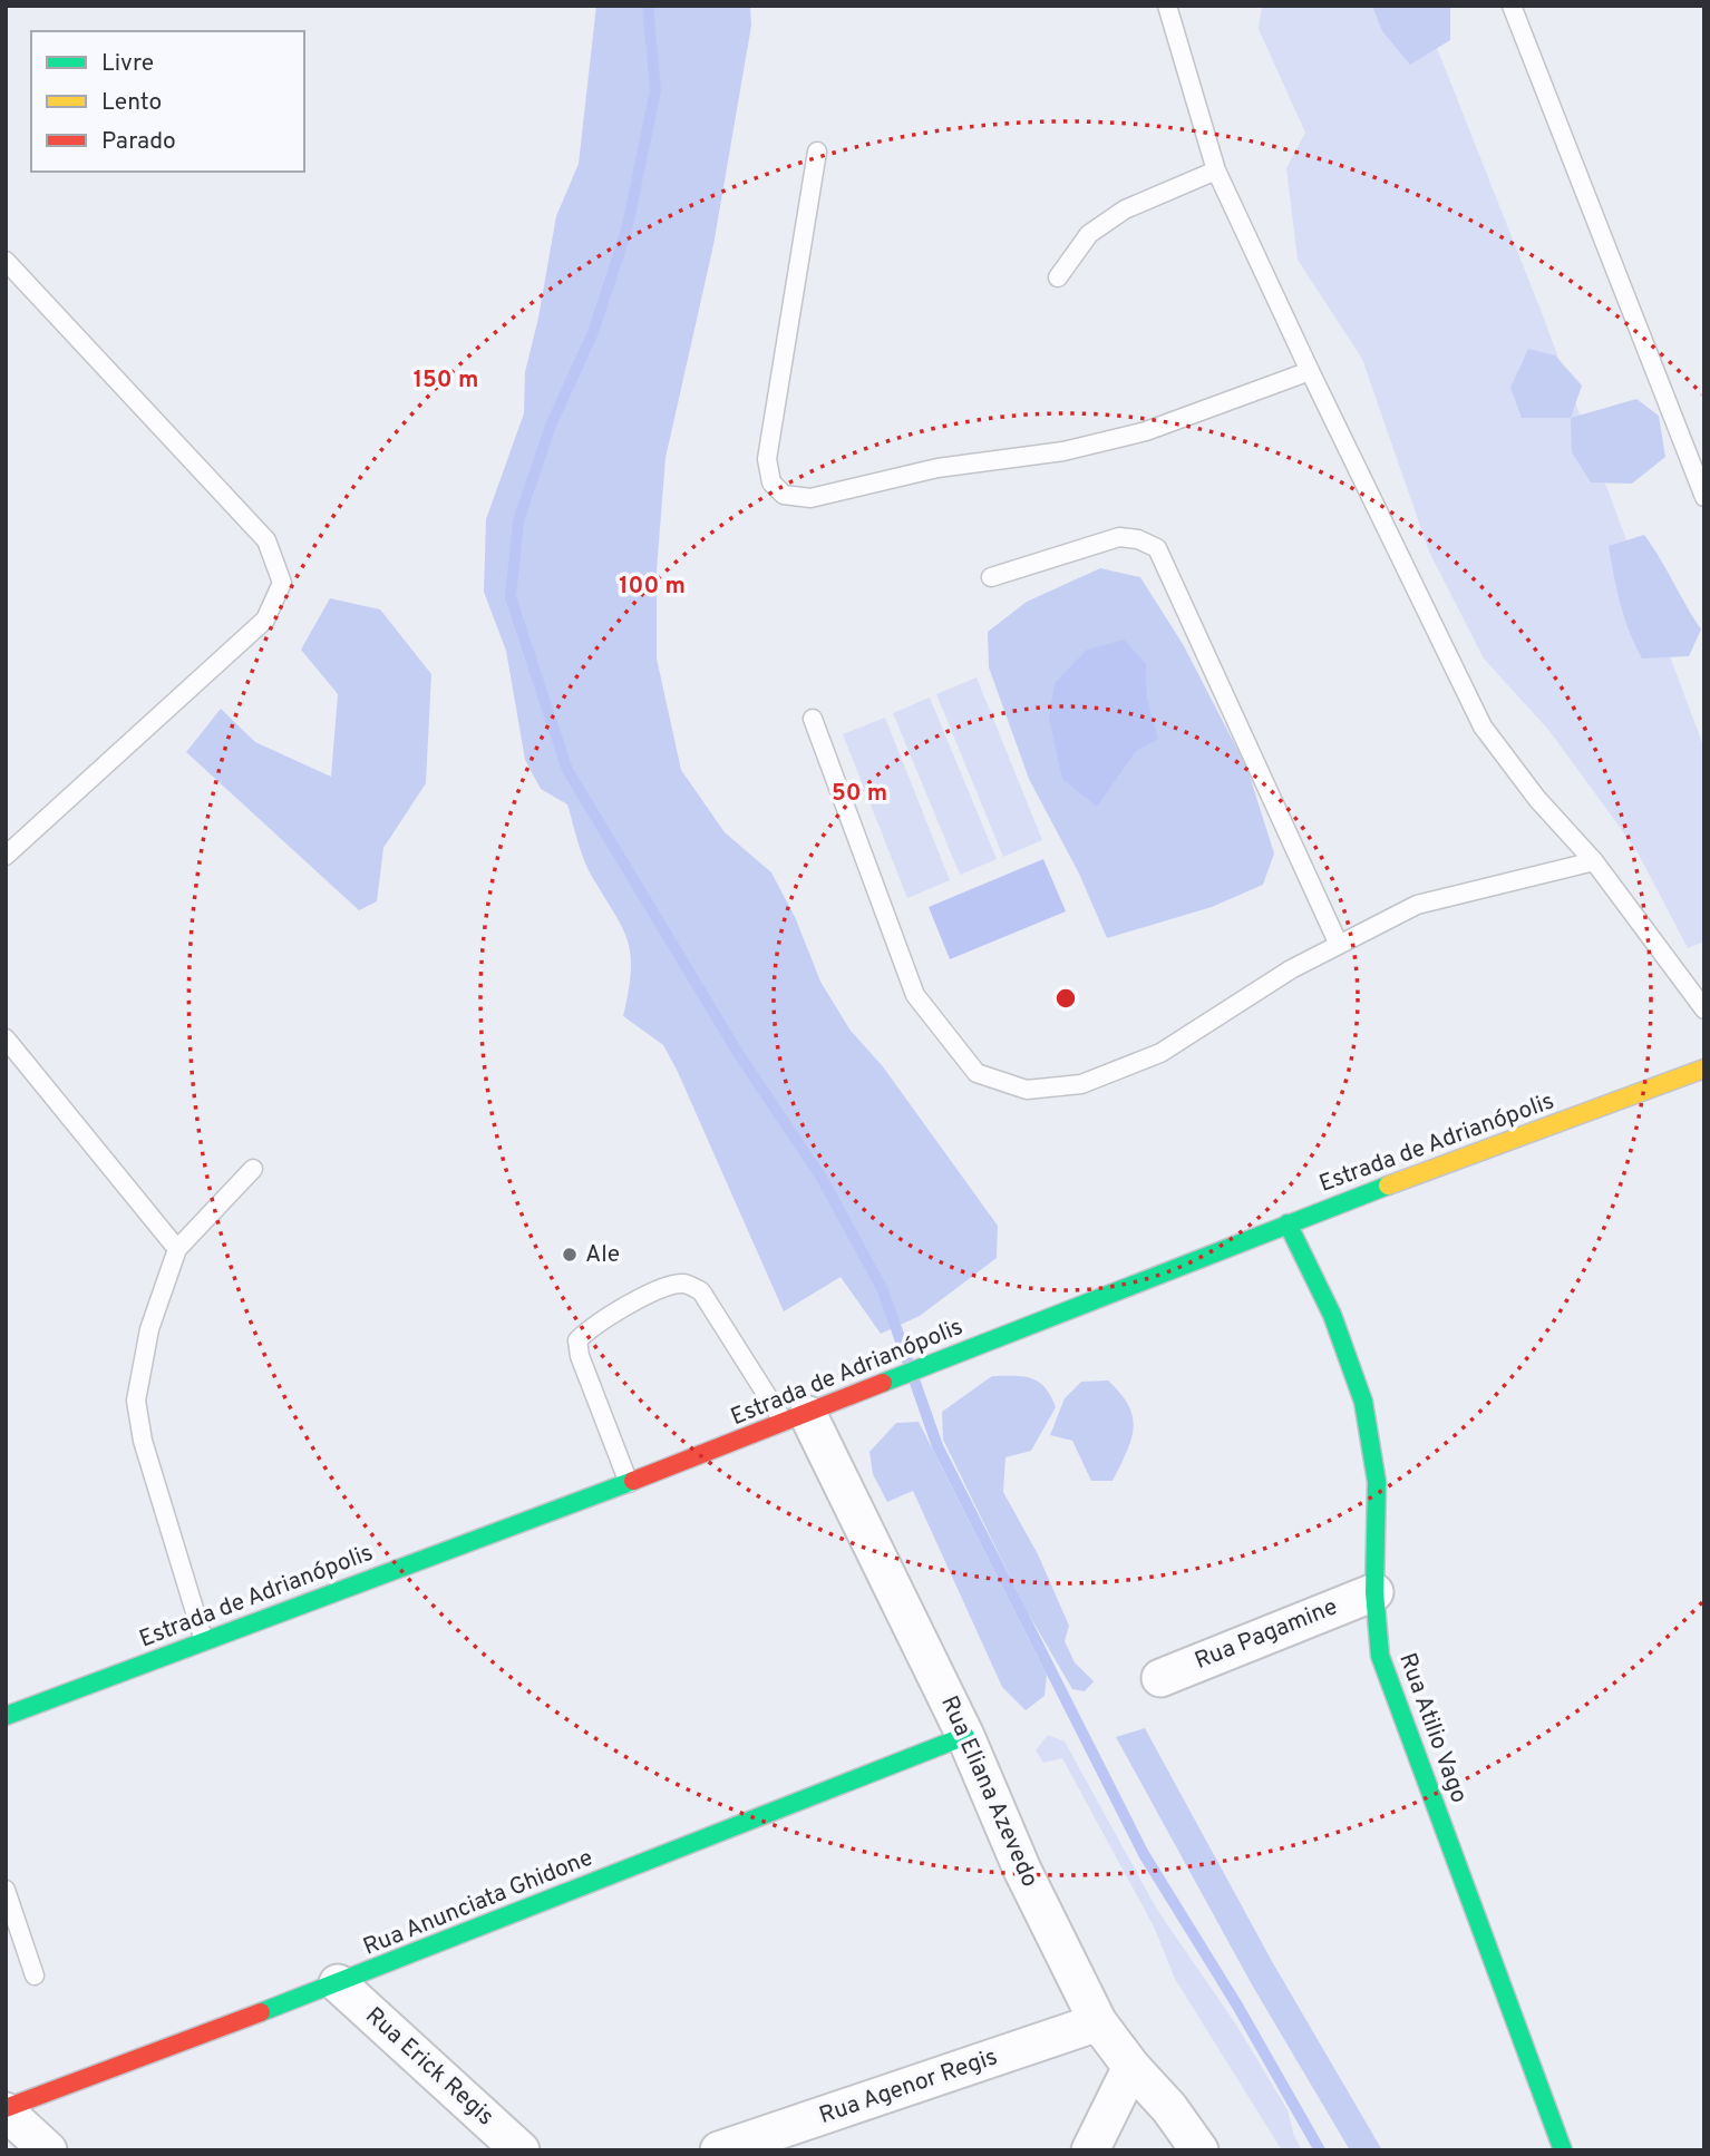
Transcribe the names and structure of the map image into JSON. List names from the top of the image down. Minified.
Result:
{"streets":{"street":["Estrada de Adrianópolis","Rua Pagamine","Rua Atilio Vago","Rua Eliana Azevedo","Rua Anunciata Ghidone","Rua Erick Regis","Rua Agenor Regis"]},"crossings":[["Estrada de Adrianópolis","Rua Atilio Vago"],["Estrada de Adrianópolis","Rua Eliana Azevedo"],["Rua Pagamine","Rua Atilio Vago"],["Rua Eliana Azevedo","Rua Anunciata Ghidone"],["Rua Eliana Azevedo","Rua Agenor Regis"],["Rua Anunciata Ghidone","Rua Erick Regis"]],"places":["Ale"],"legend":["Livre","Lento","Parado"],"rings":["150 m","100 m","50 m"]}
